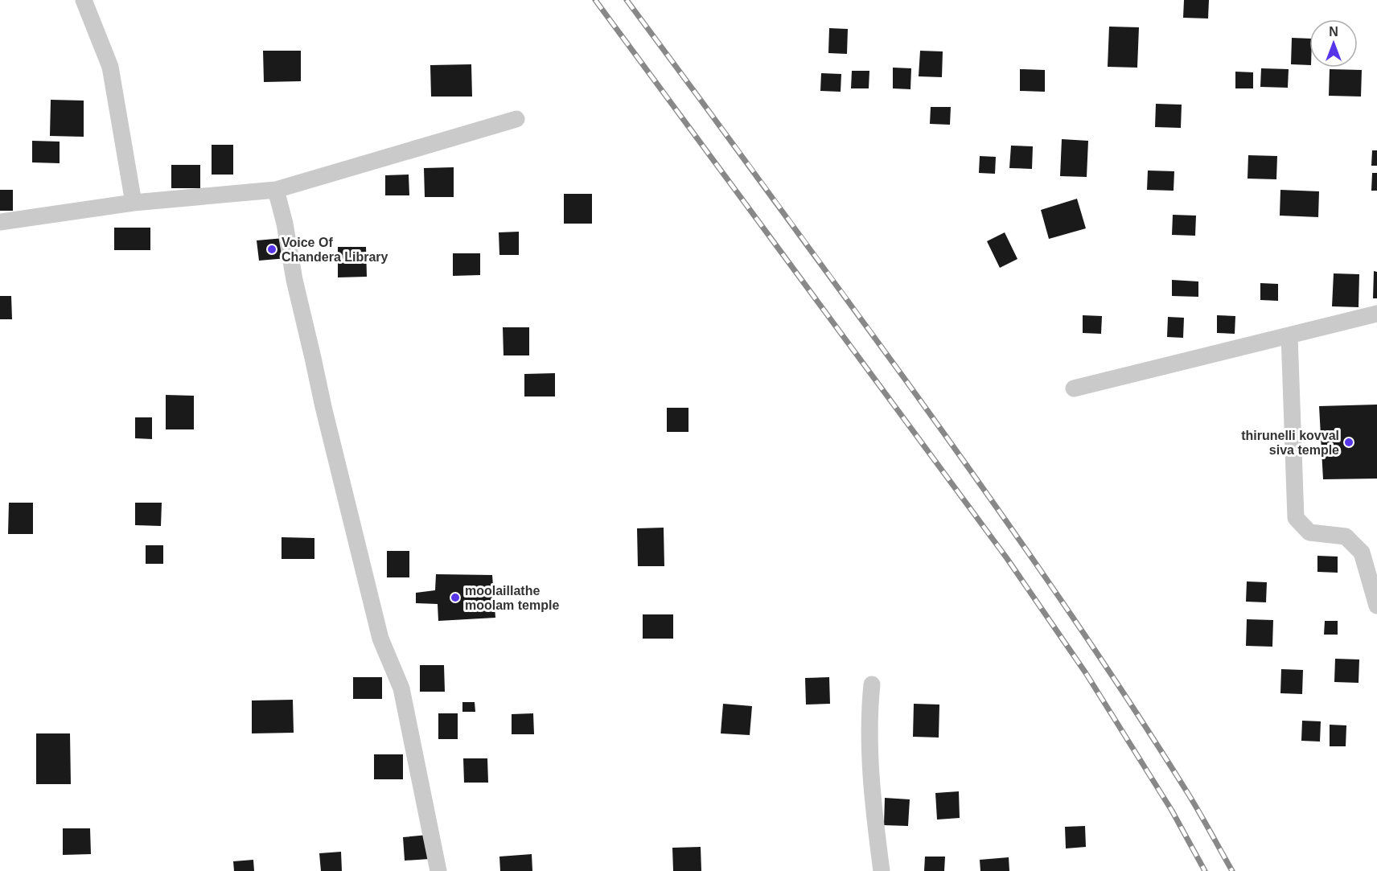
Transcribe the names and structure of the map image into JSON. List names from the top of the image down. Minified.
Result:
{"places":["Voice Of Chandera Library","thirunelli kovval siva temple","moolaillathe moolam temple"],"north":"top"}
